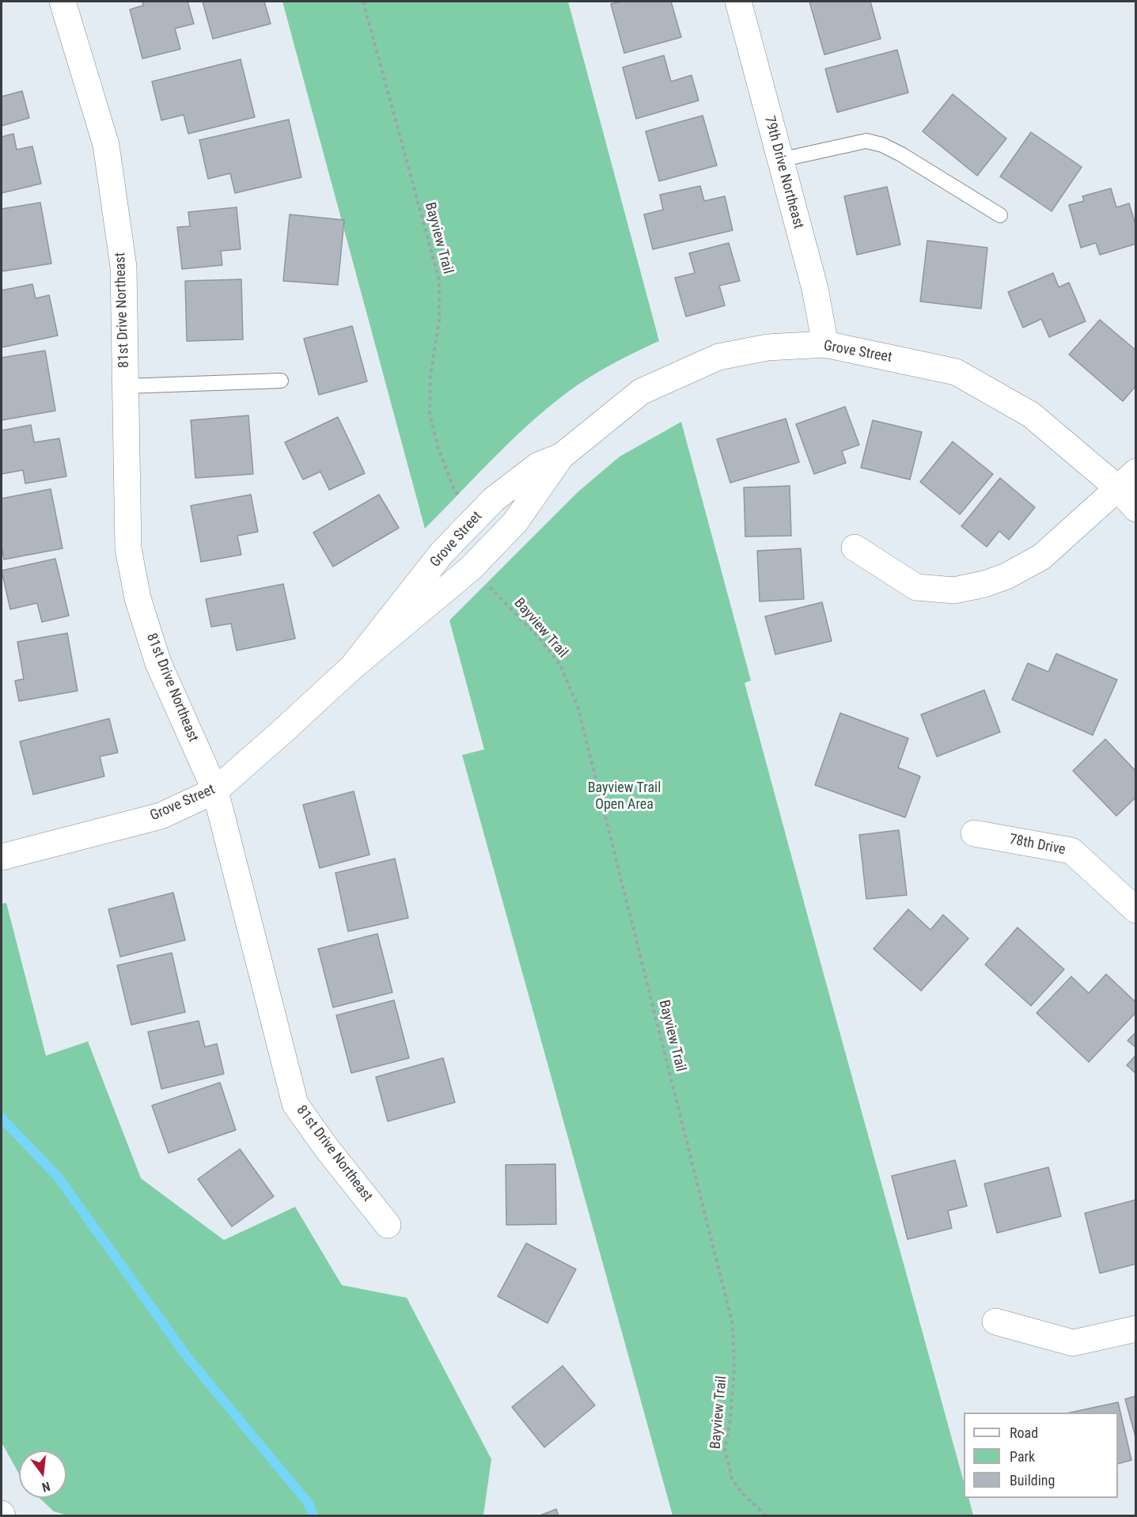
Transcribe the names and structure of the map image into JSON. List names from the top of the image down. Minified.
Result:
{"streets":{"street":["79th Drive Northeast","81st Drive Northeast","Grove Street","78th Drive"],"path":["Bayview Trail"]},"crossings":[["79th Drive Northeast","Grove Street"],["81st Drive Northeast","Grove Street"]],"parks":["Bayview Trail Open Area"],"legend":["Road","Park","Building"],"north":"bottom"}
